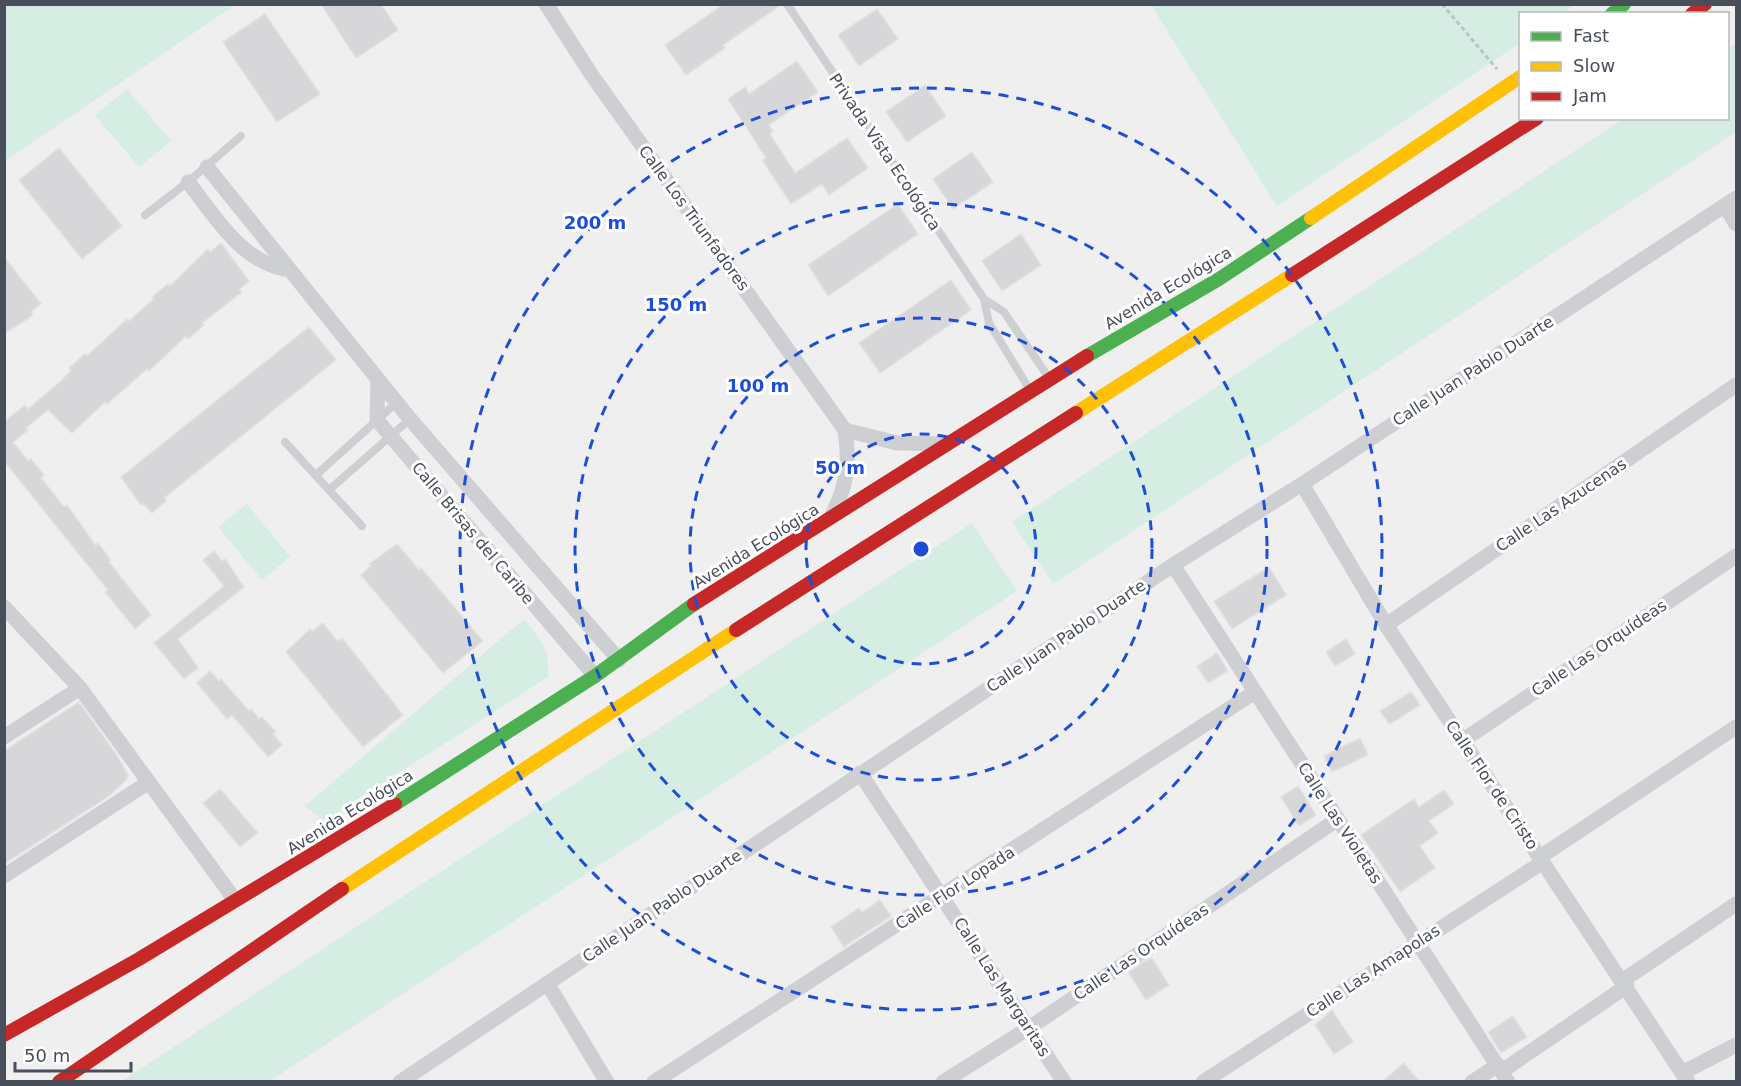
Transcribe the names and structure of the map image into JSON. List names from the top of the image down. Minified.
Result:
{"streets":{"main road":["Avenida Ecológica"],"street":["Calle Los Triunfadores","Calle Juan Pablo Duarte","Calle Las Azucenas","Calle Brisas del Caribe","Calle Las Orquídeas","Calle Flor de Cristo","Calle Las Violetas","Calle Flor Lopada","Calle Las Amapolas","Calle Las Margaritas"],"lane":["Privada Vista Ecológica"]},"crossings":[["Privada Vista Ecológica","Avenida Ecológica"],["Calle Los Triunfadores","Avenida Ecológica"],["Avenida Ecológica","Calle Brisas del Caribe"],["Calle Juan Pablo Duarte","Calle Flor de Cristo"],["Calle Juan Pablo Duarte","Calle Las Violetas"],["Calle Juan Pablo Duarte","Calle Las Margaritas"],["Calle Las Azucenas","Calle Flor de Cristo"],["Calle Las Orquídeas","Calle Flor de Cristo"],["Calle Las Orquídeas","Calle Las Violetas"],["Calle Las Orquídeas","Calle Las Margaritas"],["Calle Flor de Cristo","Calle Las Amapolas"],["Calle Las Violetas","Calle Flor Lopada"],["Calle Las Violetas","Calle Las Amapolas"],["Calle Flor Lopada","Calle Las Margaritas"]],"legend":["Fast","Slow","Jam"],"scale_bar":"50 m","rings":["200 m","150 m","100 m","50 m"]}
